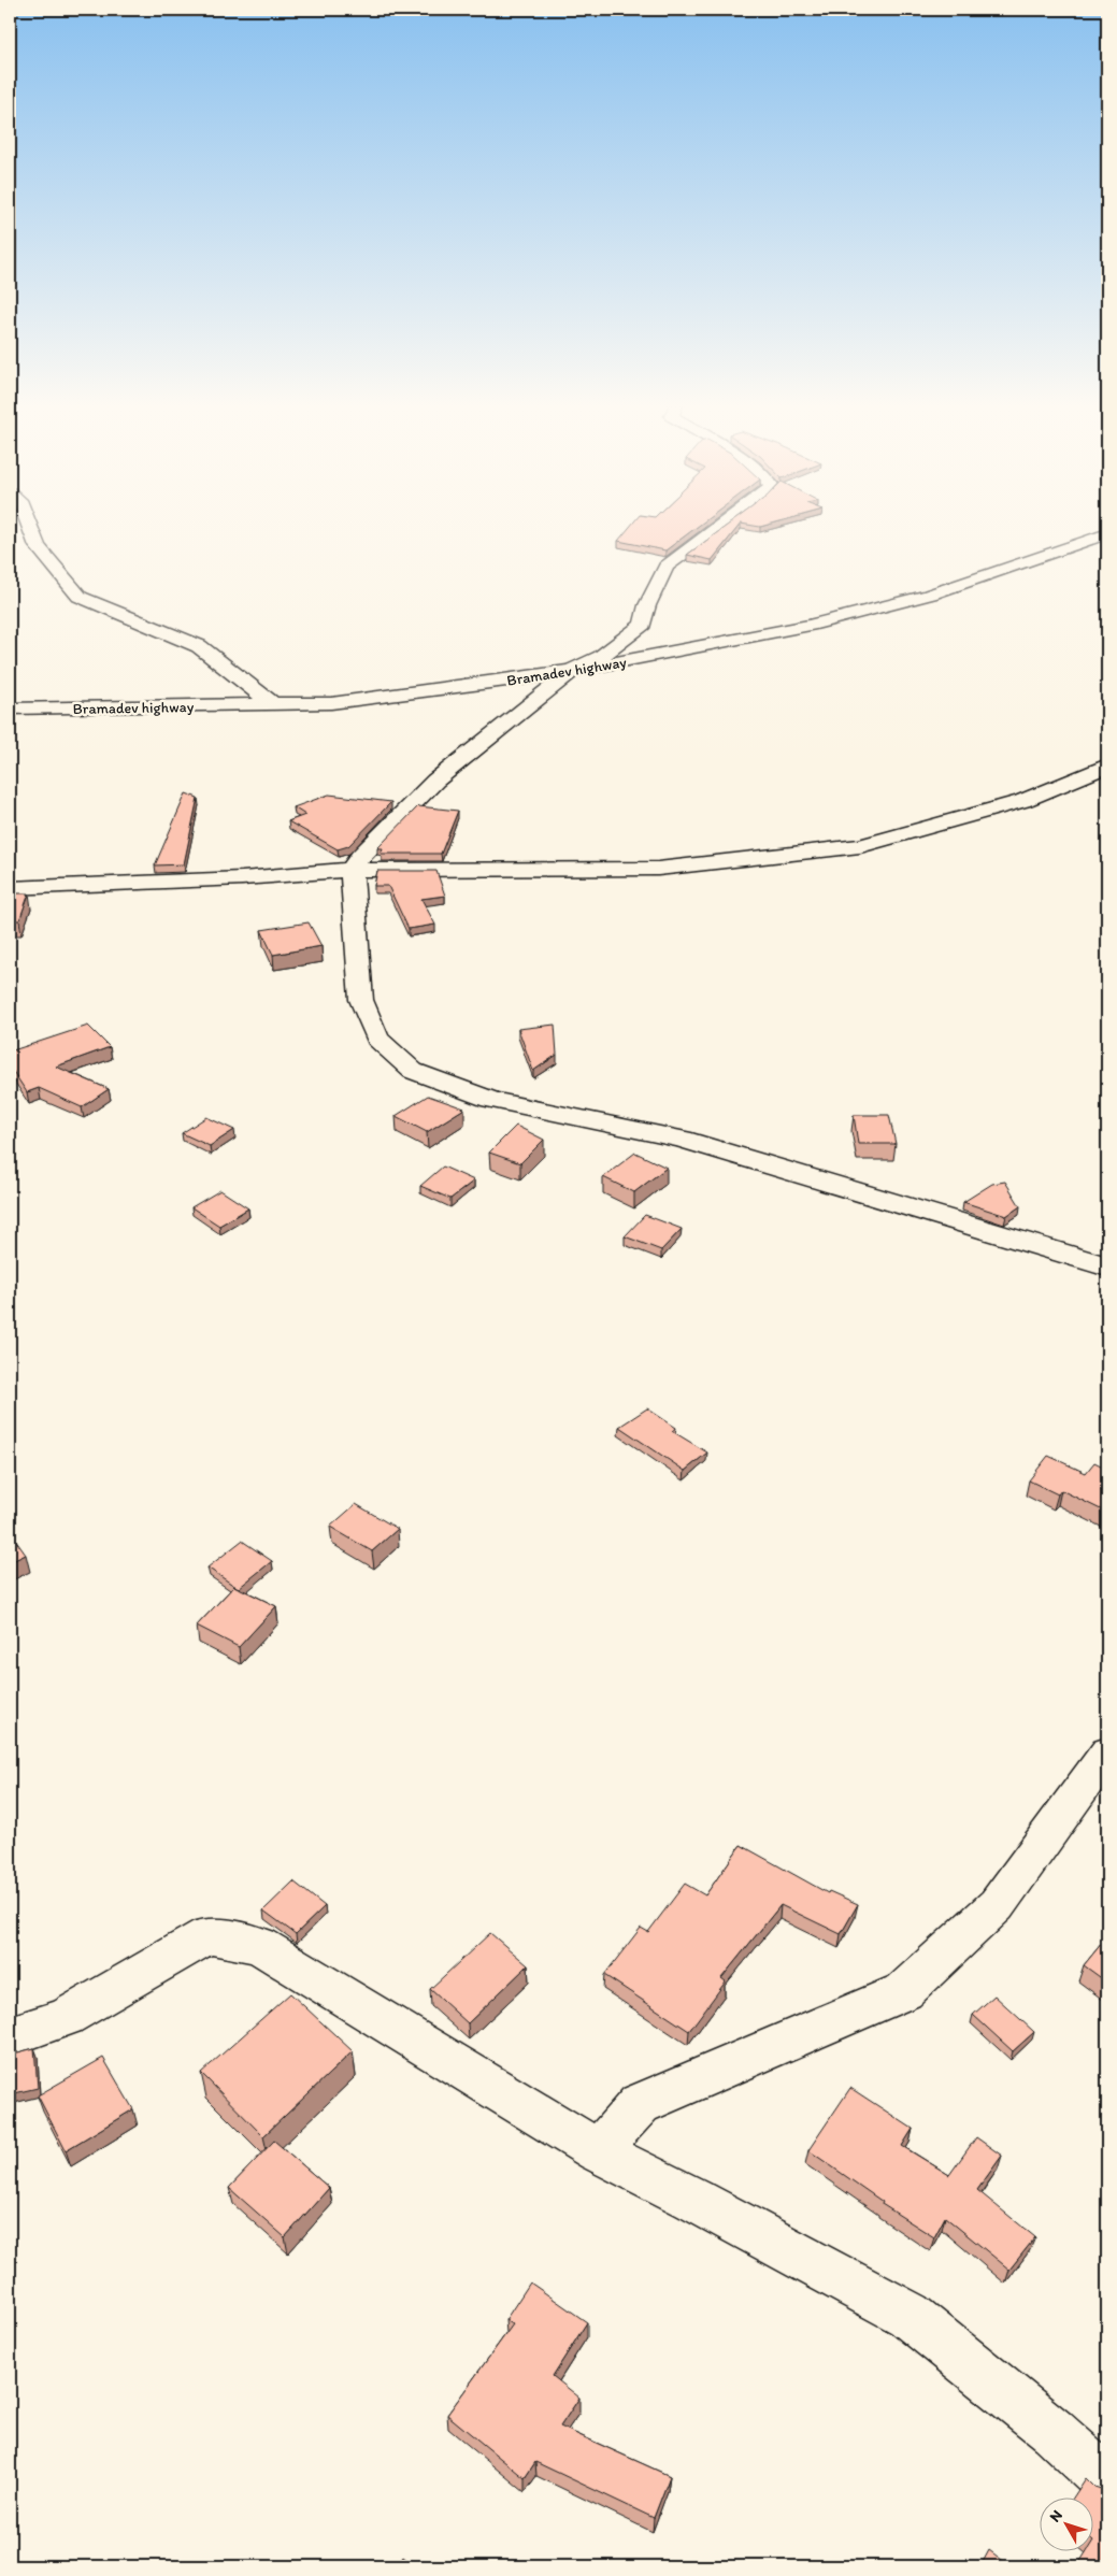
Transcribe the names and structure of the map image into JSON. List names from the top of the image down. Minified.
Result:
{"streets":{"street":["Bramadev highway"]},"north":"top left"}
